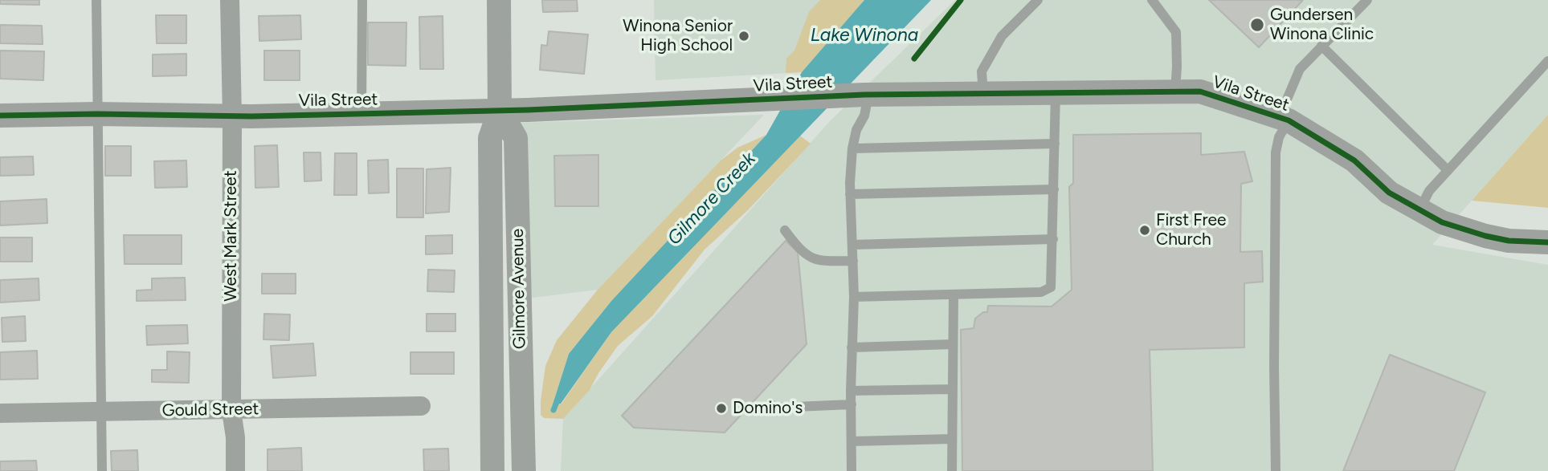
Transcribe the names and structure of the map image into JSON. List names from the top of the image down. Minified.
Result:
{"streets":{"street":["Vila Street","West Mark Street","Gilmore Avenue","Gould Street"]},"crossings":[["Vila Street","West Mark Street"],["Vila Street","Gilmore Avenue"],["West Mark Street","Gould Street"]],"water":["Lake Winona","Gilmore Creek"],"places":["Gundersen Winona Clinic","Winona Senior High School","First Free Church","Domino's"]}
